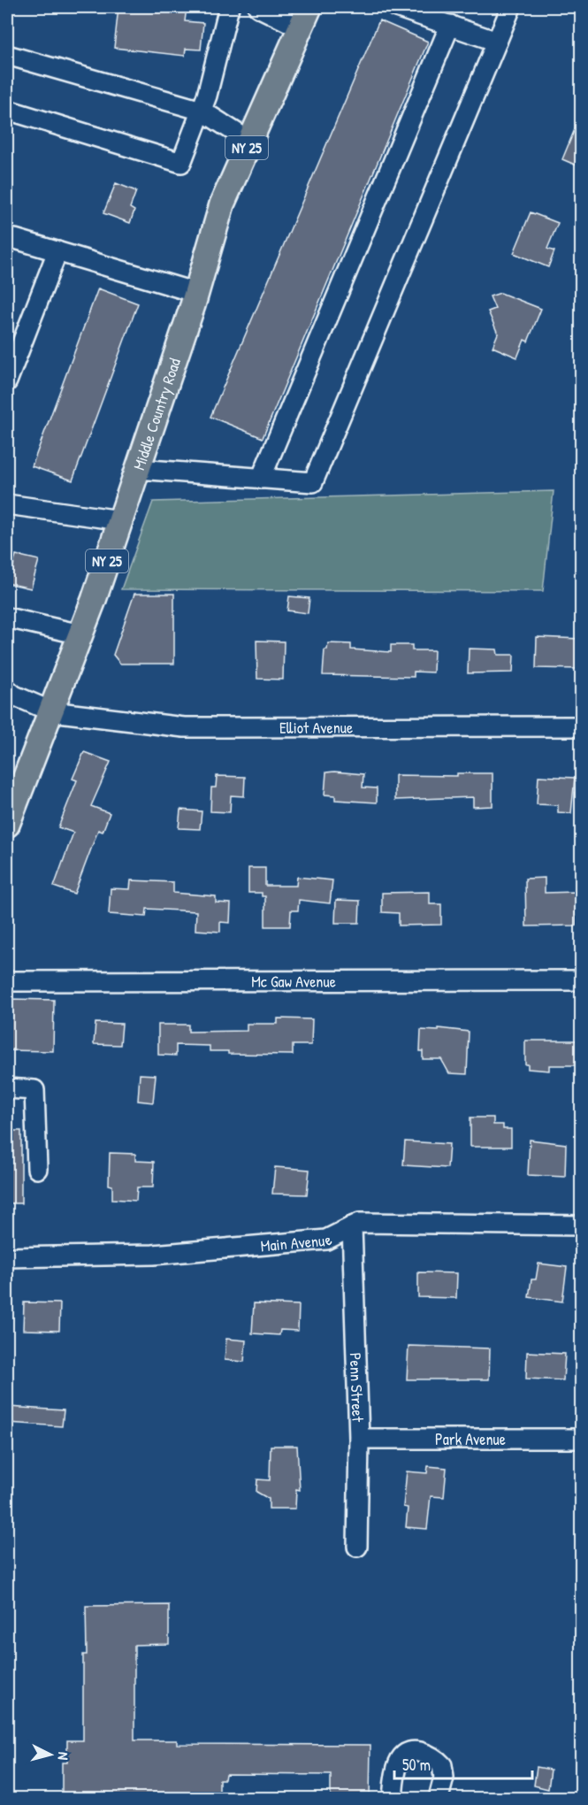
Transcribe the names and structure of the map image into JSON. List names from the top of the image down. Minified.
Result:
{"streets":{"main road":["NY 25","Middle Country Road"],"street":["Elliot Avenue","Mc Gaw Avenue","Main Avenue","Penn Street","Park Avenue"]},"crossings":[["Middle Country Road","Elliot Avenue"],["Main Avenue","Penn Street"],["Penn Street","Park Avenue"]],"scale_bar":"50 m","north":"right"}
